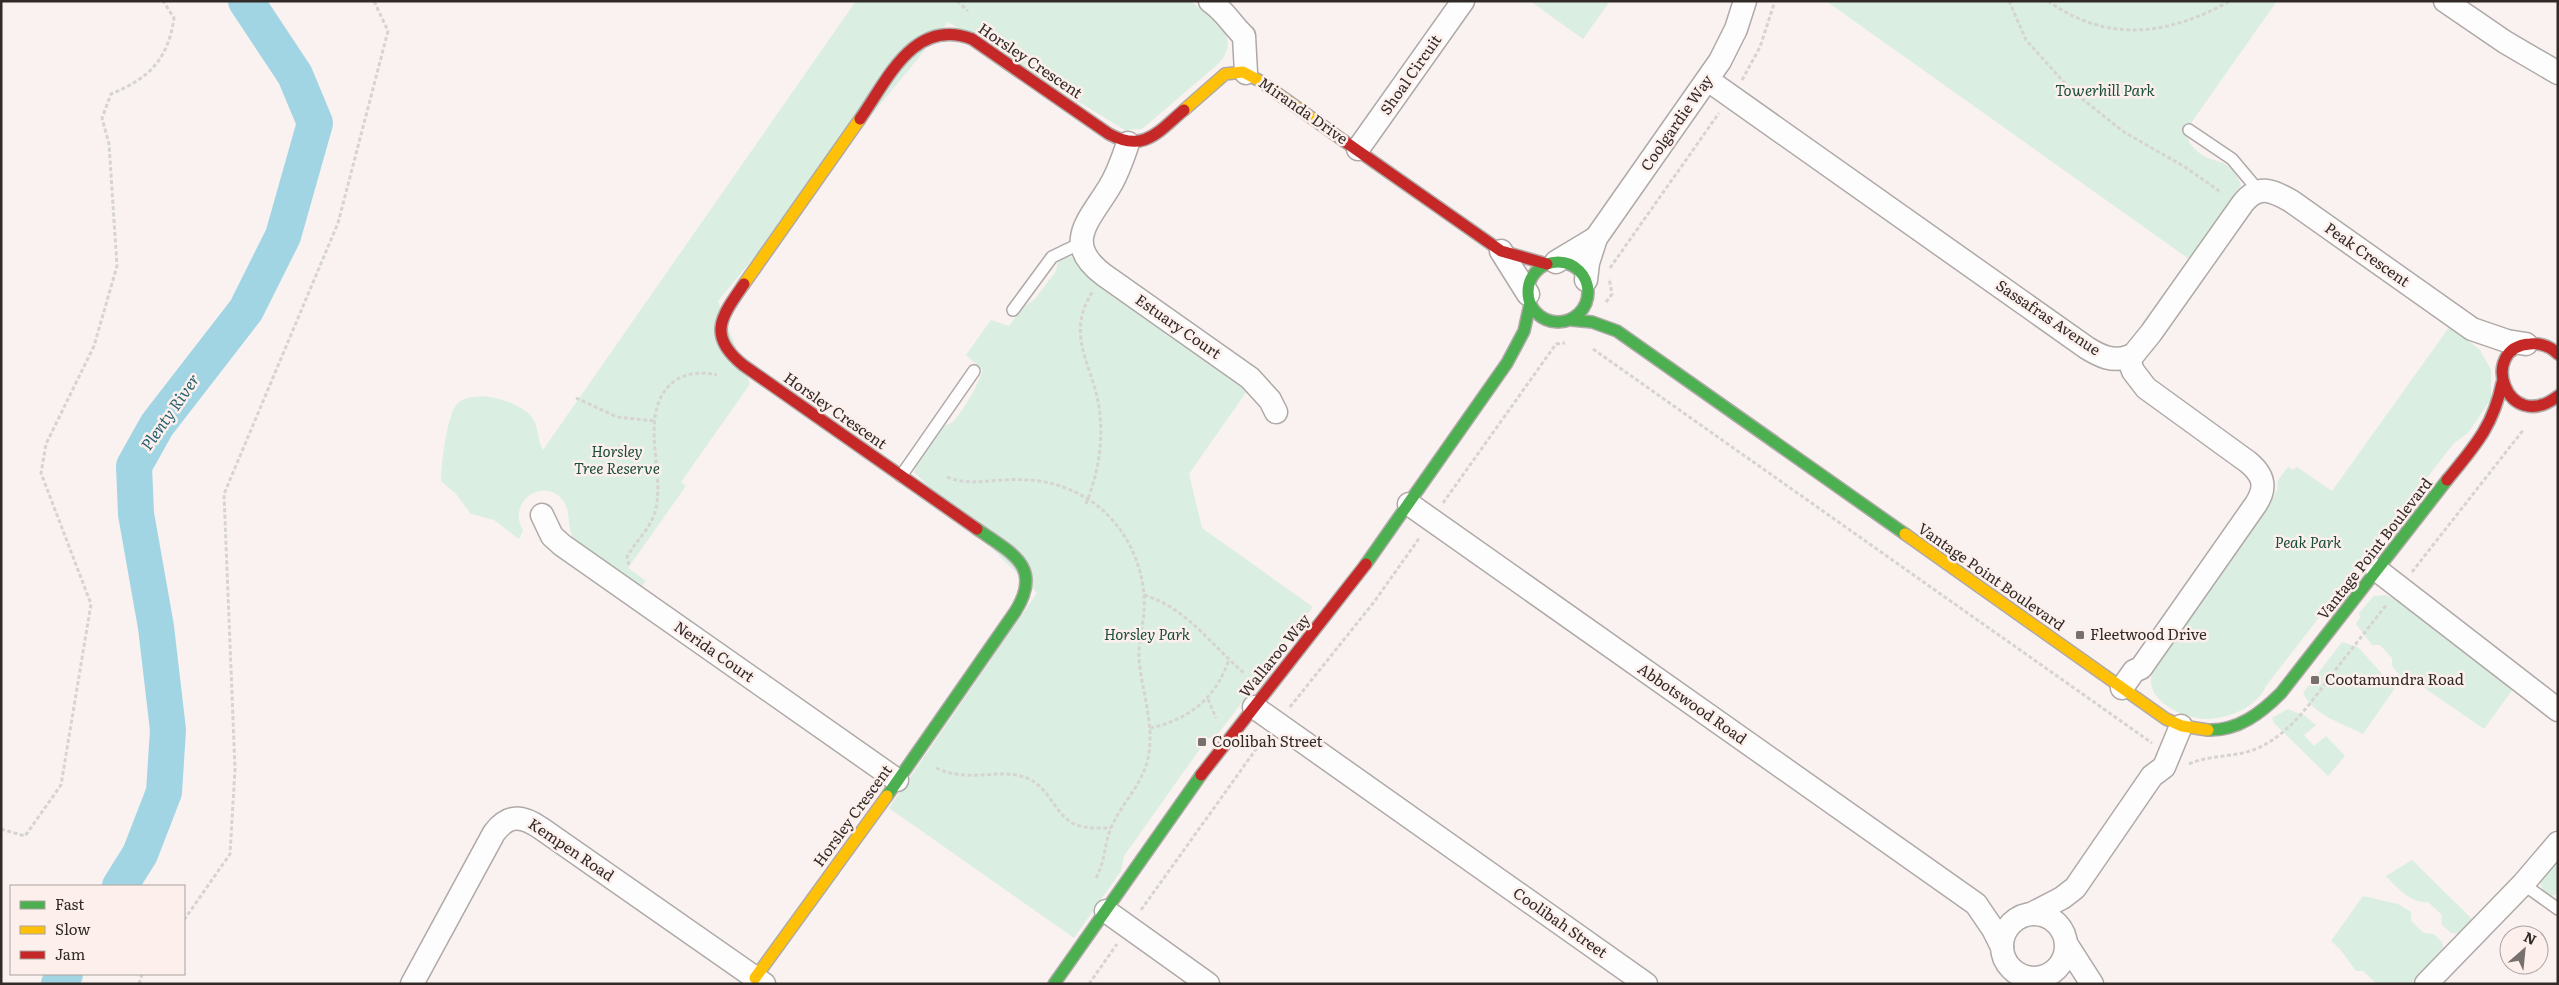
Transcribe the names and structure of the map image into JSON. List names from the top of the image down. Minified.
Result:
{"streets":{"street":["Horsley Crescent","Shoal Circuit","Miranda Drive","Coolgardie Way","Peak Crescent","Sassafras Avenue","Estuary Court","Vantage Point Boulevard","Nerida Court","Wallaroo Way","Abbotswood Road","Kempen Road","Coolibah Street"]},"crossings":[["Horsley Crescent","Nerida Court"],["Horsley Crescent","Kempen Road"],["Shoal Circuit","Miranda Drive"],["Miranda Drive","Coolgardie Way"],["Miranda Drive","Vantage Point Boulevard"],["Miranda Drive","Wallaroo Way"],["Coolgardie Way","Sassafras Avenue"],["Coolgardie Way","Vantage Point Boulevard"],["Coolgardie Way","Wallaroo Way"],["Peak Crescent","Vantage Point Boulevard"],["Vantage Point Boulevard","Wallaroo Way"],["Wallaroo Way","Abbotswood Road"],["Wallaroo Way","Coolibah Street"]],"water":["Plenty River"],"parks":["Towerhill Park","Horsley Tree Reserve","Peak Park","Horsley Park"],"places":{"transit":["Fleetwood Drive","Cootamundra Road","Coolibah Street"]},"legend":["Fast","Slow","Jam"],"north":"top right"}
